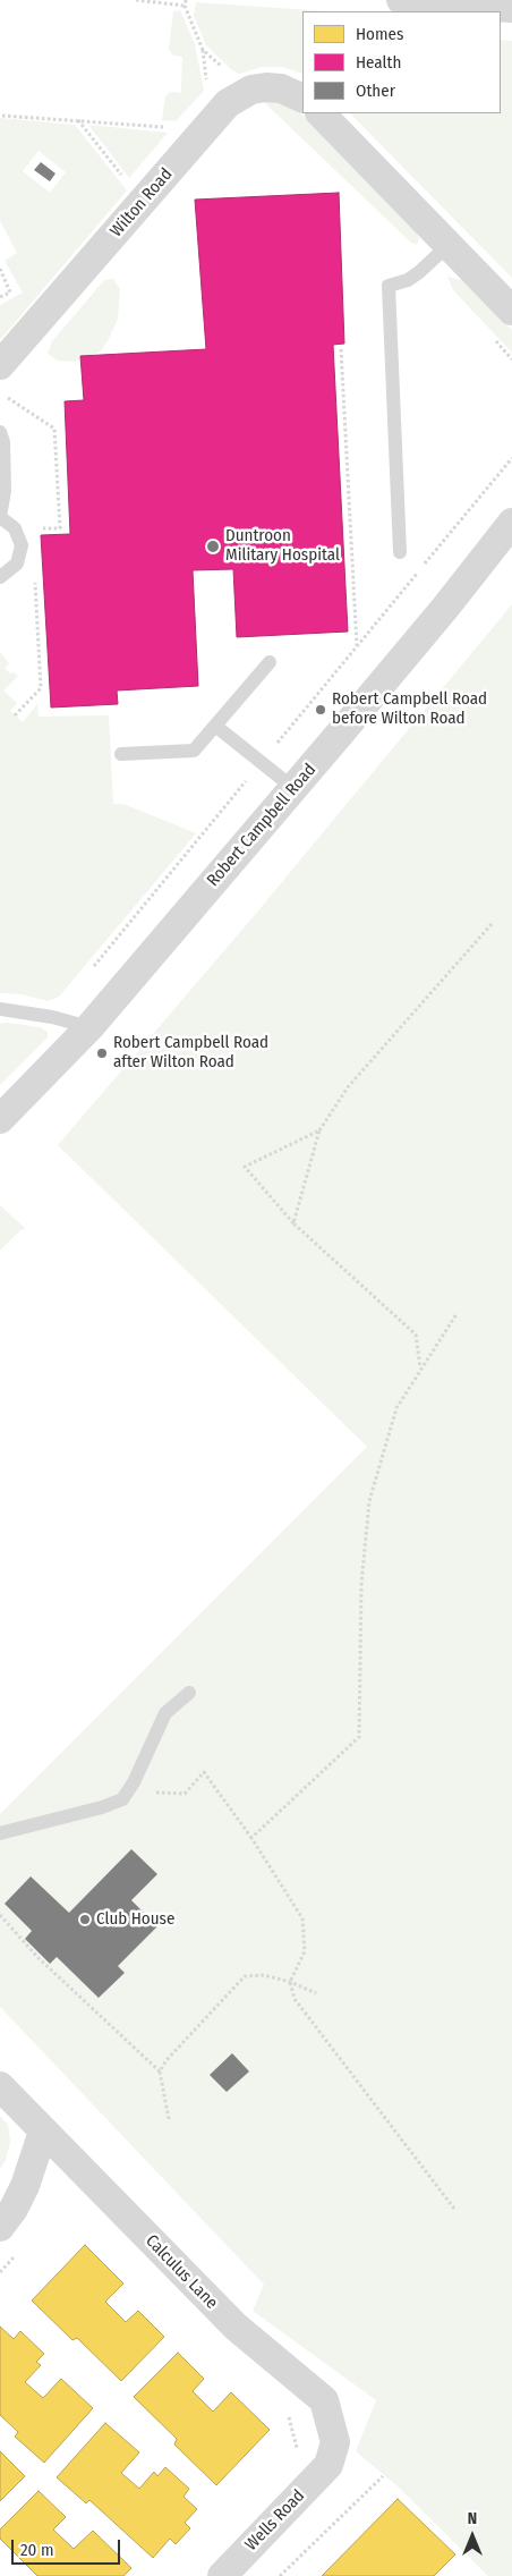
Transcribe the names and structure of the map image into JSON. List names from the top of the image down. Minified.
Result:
{"streets":{"street":["Wilton Road","Robert Campbell Road","Calculus Lane","Wells Road"]},"crossings":[["Calculus Lane","Wells Road"]],"places":["Duntroon Military Hospital","Robert Campbell Road before Wilton Road","Robert Campbell Road after Wilton Road","Club House"],"legend":["Homes","Health","Other"],"scale_bar":"20 m","north":"top"}
